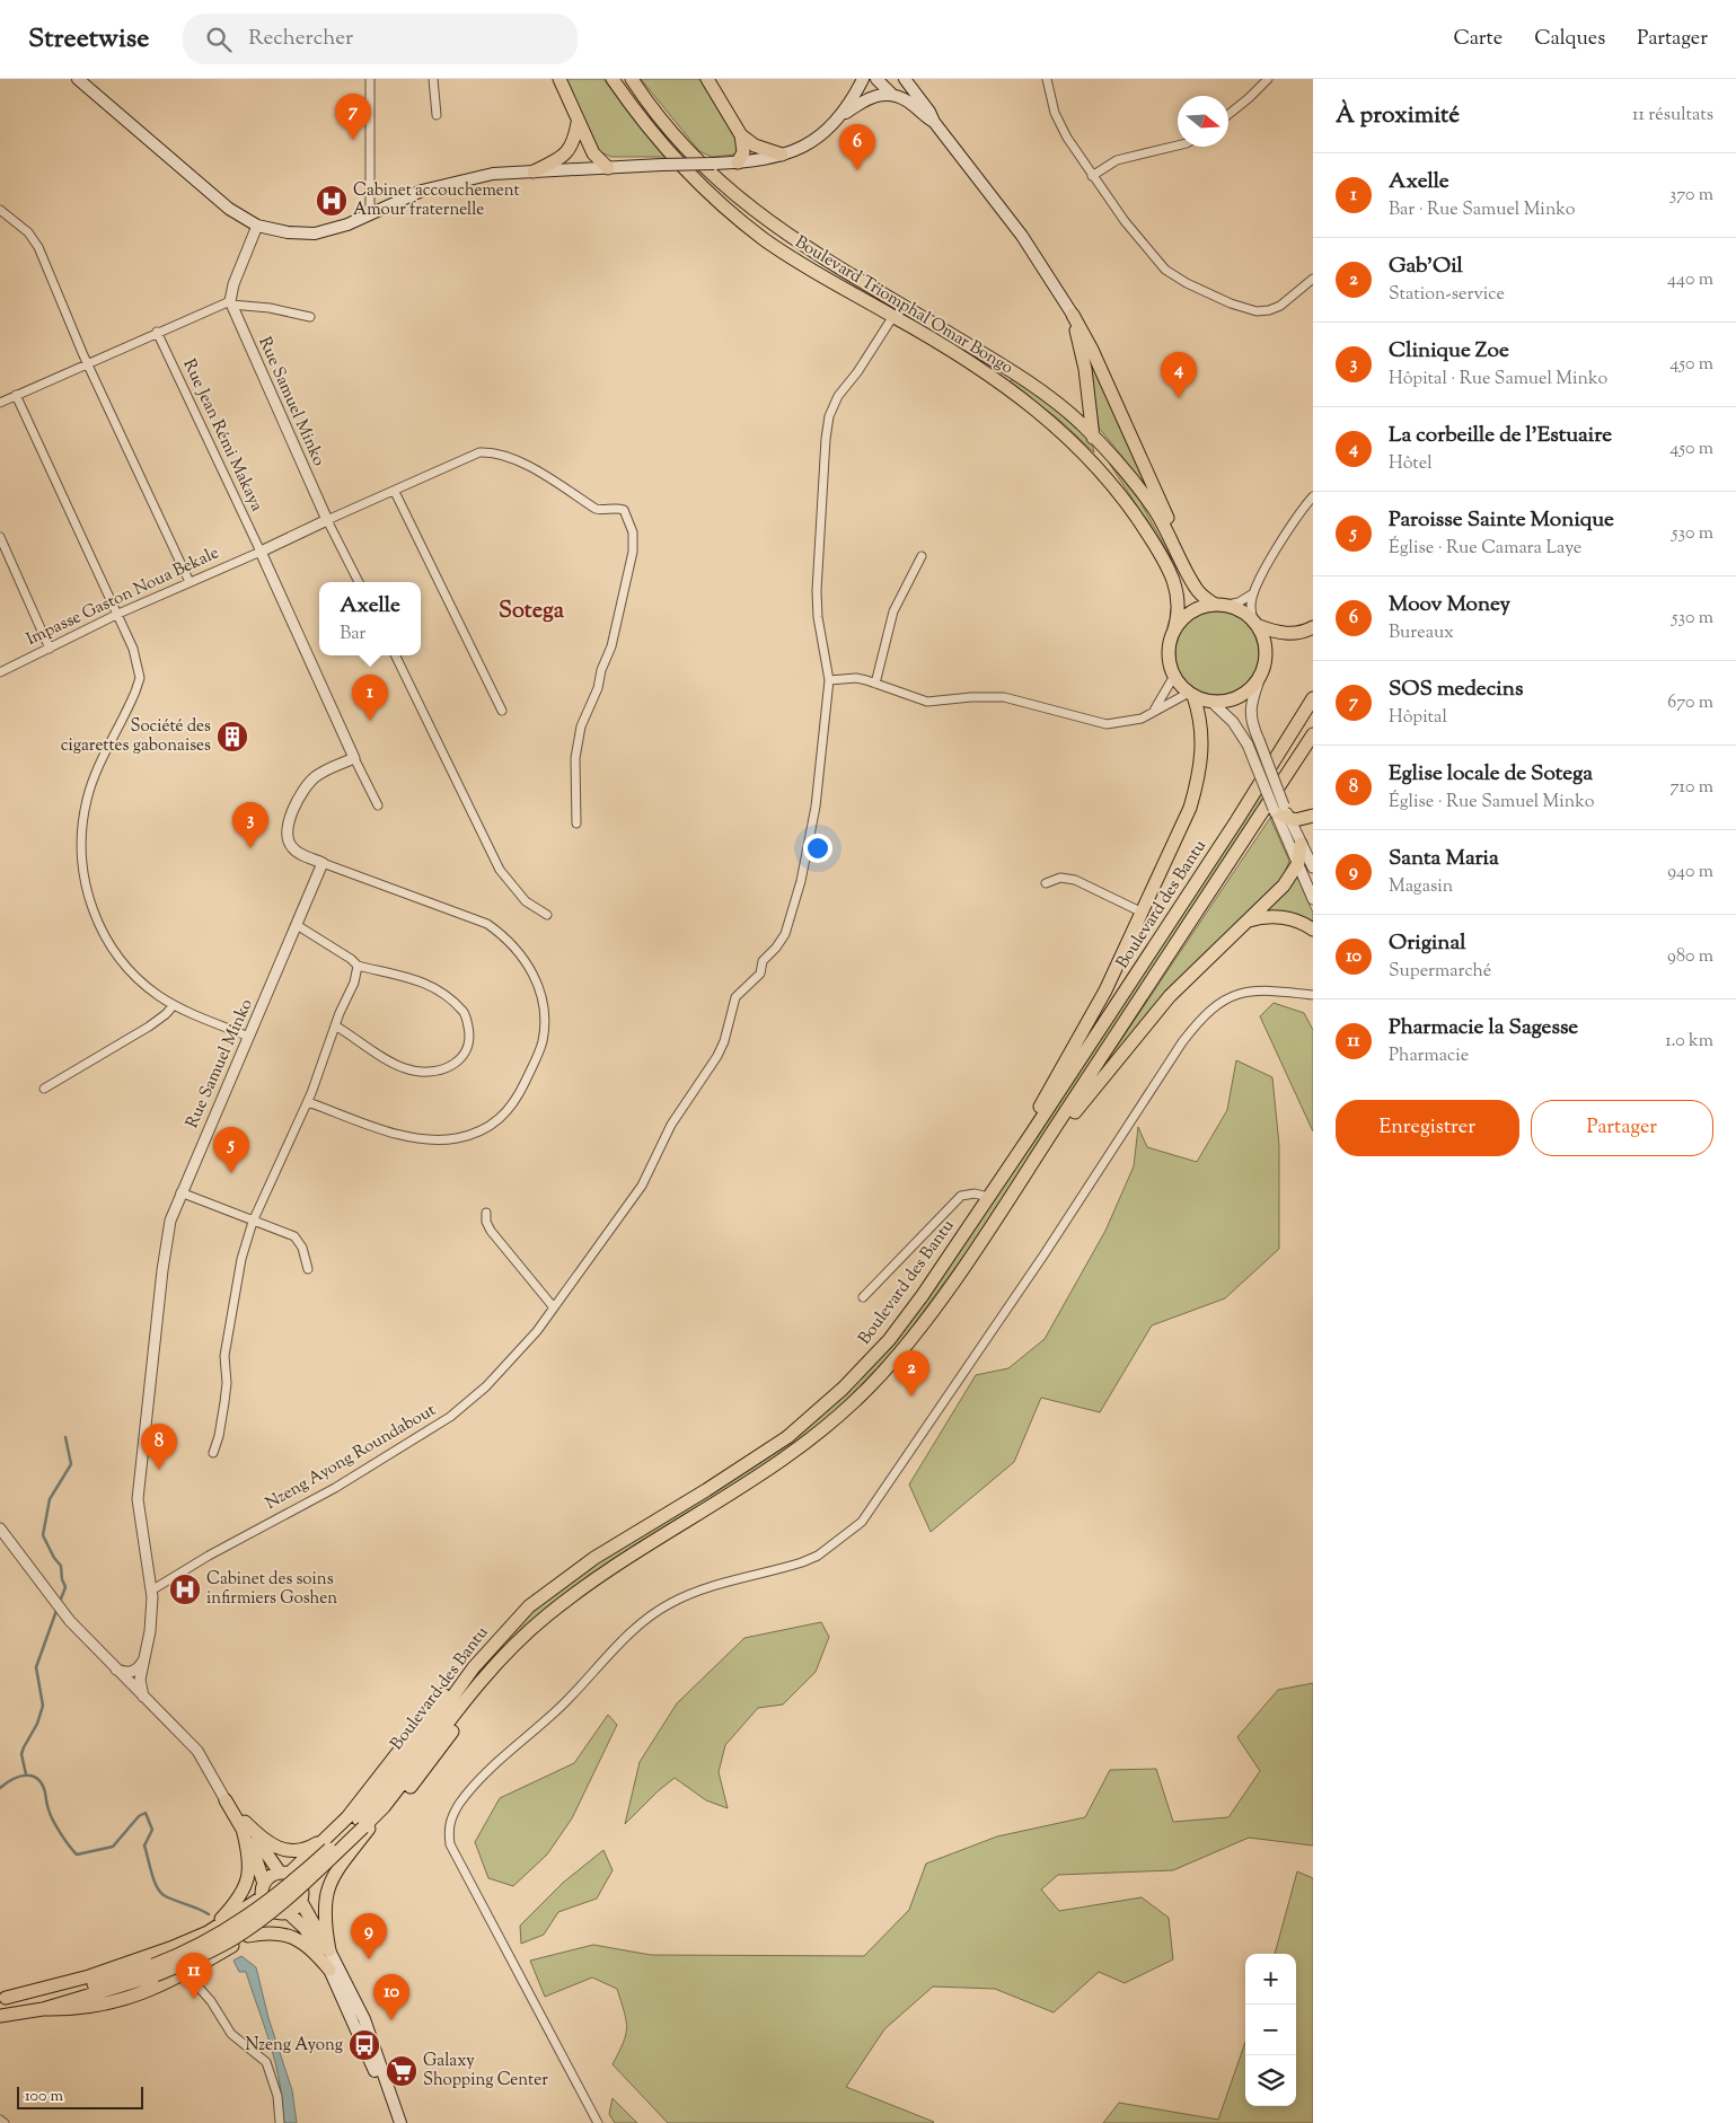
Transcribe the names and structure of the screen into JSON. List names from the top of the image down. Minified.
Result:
{"streets":{"main road":["Boulevard Triomphal Omar Bongo","Boulevard des Bantu"],"street":["Rue Samuel Minko","Rue Jean Rémi Makaya","Impasse Gaston Noua Bekale","Nzeng Ayong Roundabout"]},"crossings":[["Boulevard Triomphal Omar Bongo","Nzeng Ayong Roundabout"],["Rue Samuel Minko","Nzeng Ayong Roundabout"],["Rue Jean Rémi Makaya","Impasse Gaston Noua Bekale"]],"districts":["Sotega"],"places":{"hospital":["Cabinet accouchement Amour fraternelle","Cabinet des soins infirmiers Goshen"],"building":["Société des cigarettes gabonaises"],"bus stop":["Nzeng Ayong"],"supermarket":["Galaxy Shopping Center"]},"scale_bar":"100 m","north":"right","page":{"header":"Streetwise","search":"Rechercher","nav":["Carte","Calques","Partager"],"heading":["À proximité","11 résultats"],"pins":["7","6","4","1","3","5","2","8","9","11","10"],"list":[{"mark":"1","name":"Axelle","note":"Bar · Rue Samuel Minko","value":"370 m"},{"mark":"2","name":"Gab’Oil","note":"Station-service","value":"440 m"},{"mark":"3","name":"Clinique Zoe","note":"Hôpital · Rue Samuel Minko","value":"450 m"},{"mark":"4","name":"La corbeille de l’Estuaire","note":"Hôtel","value":"450 m"},{"mark":"5","name":"Paroisse Sainte Monique","note":"Église · Rue Camara Laye","value":"530 m"},{"mark":"6","name":"Moov Money","note":"Bureaux","value":"530 m"},{"mark":"7","name":"SOS medecins","note":"Hôpital","value":"670 m"},{"mark":"8","name":"Eglise locale de Sotega","note":"Église · Rue Samuel Minko","value":"710 m"},{"mark":"9","name":"Santa Maria","note":"Magasin","value":"940 m"},{"mark":"10","name":"Original","note":"Supermarché","value":"980 m"},{"mark":"11","name":"Pharmacie la Sagesse","note":"Pharmacie","value":"1.0 km"}],"popup":["Axelle","Bar"],"buttons":["Enregistrer","Partager"],"map_buttons":["+","−"],"scale":"100 m"}}
